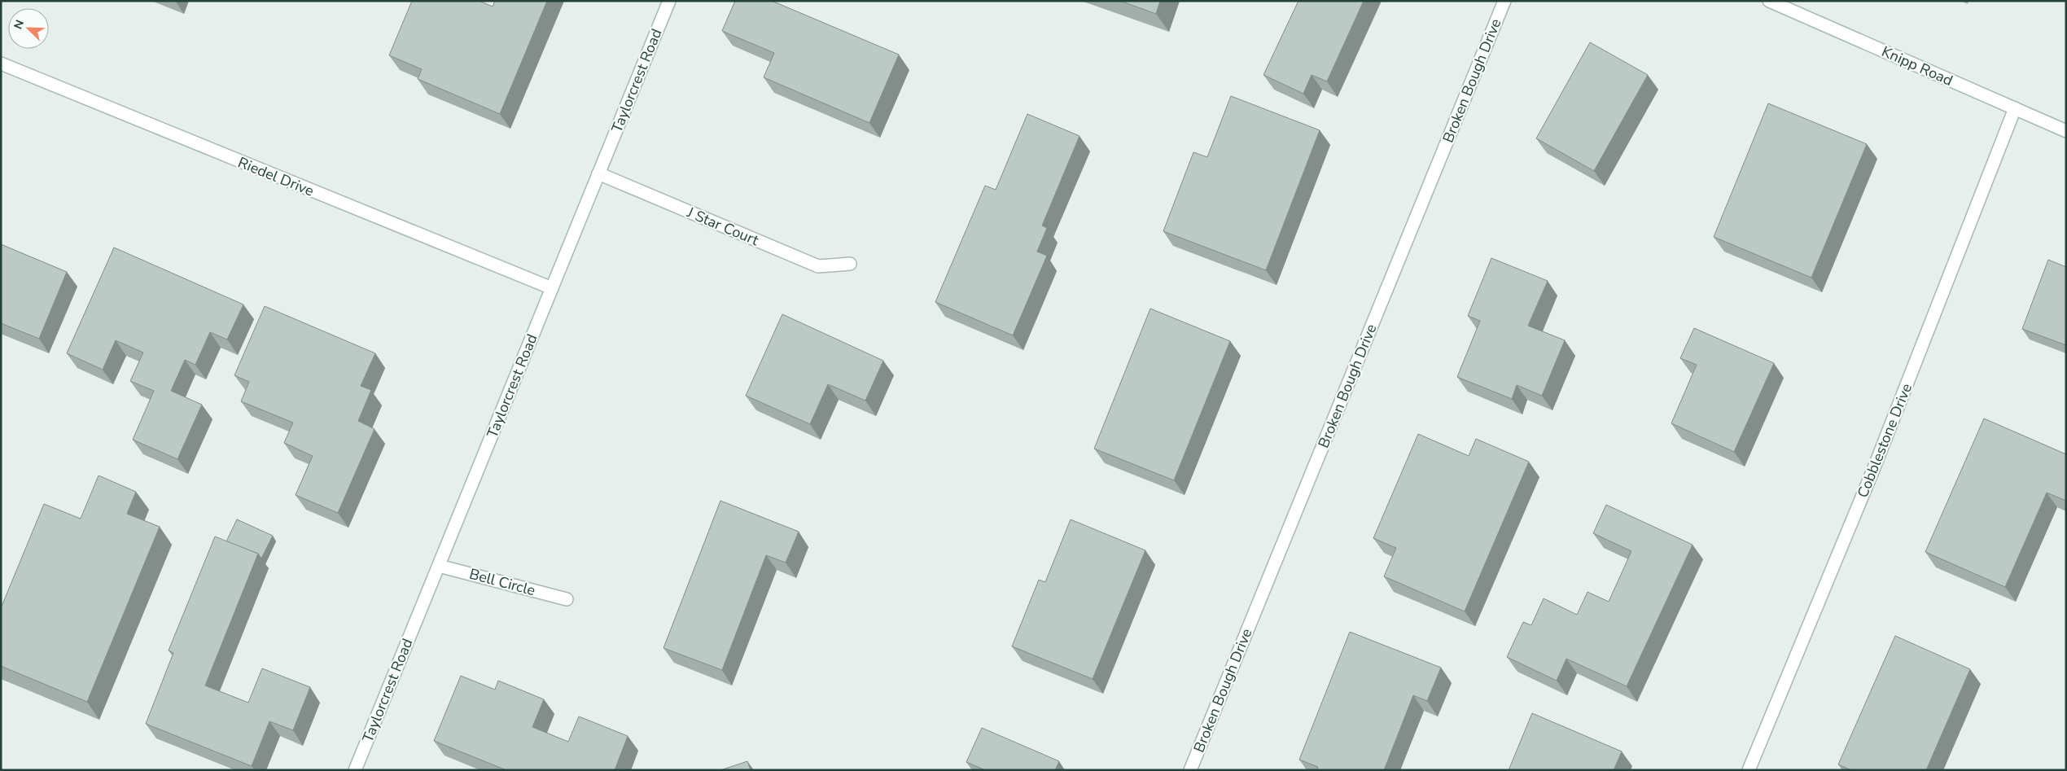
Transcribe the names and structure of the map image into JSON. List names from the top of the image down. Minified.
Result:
{"streets":{"street":["Knipp Road","Taylorcrest Road","Broken Bough Drive","Riedel Drive","J Star Court","Cobblestone Drive","Bell Circle"]},"crossings":[["Knipp Road","Cobblestone Drive"],["Taylorcrest Road","Riedel Drive"],["Taylorcrest Road","J Star Court"],["Taylorcrest Road","Bell Circle"]],"north":"top left"}
